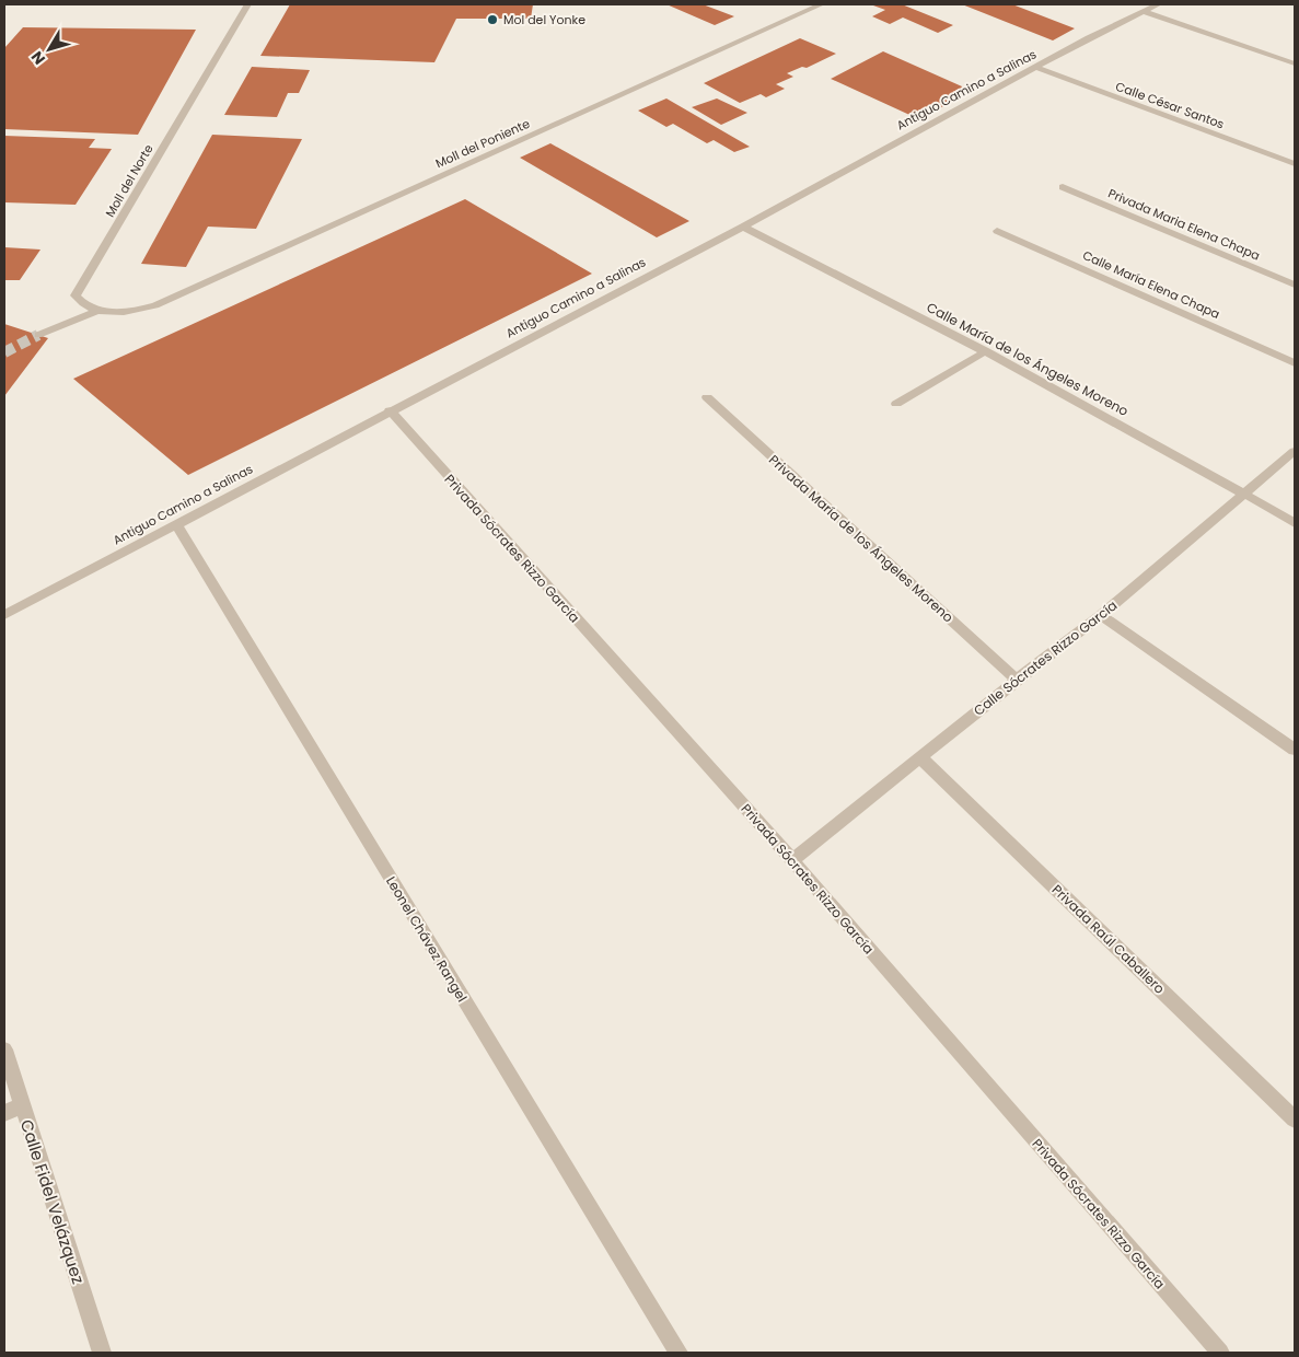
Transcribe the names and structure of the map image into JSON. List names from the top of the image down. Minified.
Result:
{"streets":{"street":["Antiguo Camino a Salinas","Calle César Santos","Moll del Poniente","Moll del Norte","Privada Maria Elena Chapa","Calle María Elena Chapa","Calle María de los Ángeles Moreno","Privada María de los Ángeles Moreno","Privada Sócrates Rizzo García","Calle Sócrates Rizzo García","Leonel Chávez Rangel","Privada Raúl Caballero","Calle Fidel Velázquez"]},"crossings":[["Antiguo Camino a Salinas","Calle César Santos"],["Antiguo Camino a Salinas","Calle María de los Ángeles Moreno"],["Antiguo Camino a Salinas","Privada Sócrates Rizzo García"],["Antiguo Camino a Salinas","Leonel Chávez Rangel"],["Moll del Poniente","Moll del Norte"],["Calle María de los Ángeles Moreno","Calle Sócrates Rizzo García"],["Privada María de los Ángeles Moreno","Calle Sócrates Rizzo García"],["Privada Sócrates Rizzo García","Calle Sócrates Rizzo García"],["Calle Sócrates Rizzo García","Privada Raúl Caballero"]],"places":["Mol del Yonke"],"north":"bottom left"}
